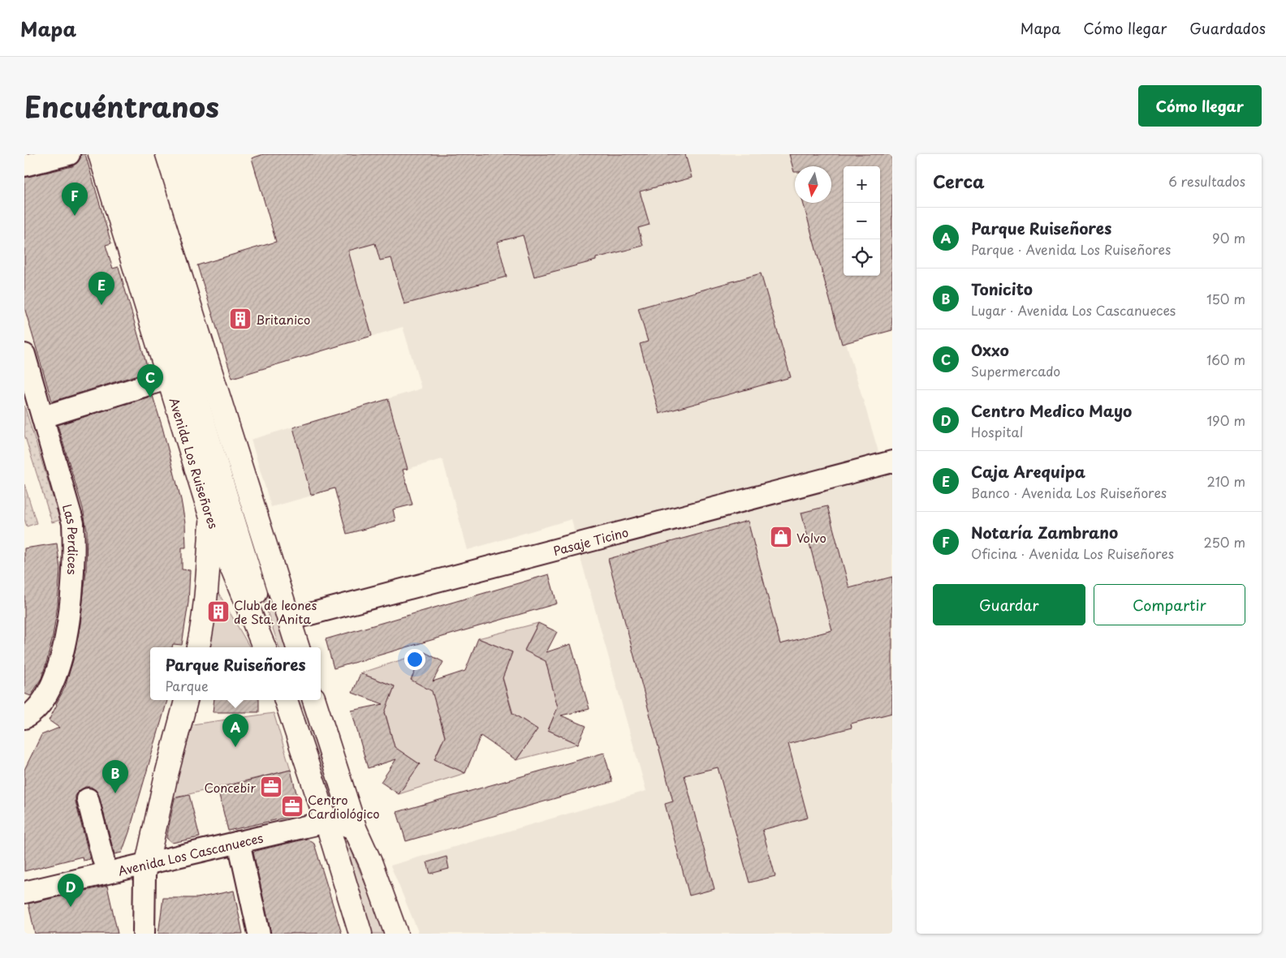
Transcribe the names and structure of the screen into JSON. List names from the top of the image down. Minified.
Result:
{"streets":{"main road":["Avenida Los Ruiseñores"],"street":["Las Perdices","Pasaje Ticino","Avenida Los Cascanueces"]},"crossings":[["Avenida Los Ruiseñores","Pasaje Ticino"]],"places":{"building":["Britanico","Club de leones de Sta. Anita"],"shop":["Volvo"],"office":["Concebir","Centro Cardiológico"]},"north":"bottom","page":{"header":"Mapa","nav":["Mapa","Cómo llegar","Guardados"],"title":"Encuéntranos","buttons":["Cómo llegar",["Guardar","Compartir"]],"heading":["Cerca","6 resultados"],"map_buttons":["+","−"],"pins":["F","E","C","A","B","D"],"list":[{"mark":"A","name":"Parque Ruiseñores","note":"Parque · Avenida Los Ruiseñores","value":"90 m"},{"mark":"B","name":"Tonicito","note":"Lugar · Avenida Los Cascanueces","value":"150 m"},{"mark":"C","name":"Oxxo","note":"Supermercado","value":"160 m"},{"mark":"D","name":"Centro Medico Mayo","note":"Hospital","value":"190 m"},{"mark":"E","name":"Caja Arequipa","note":"Banco · Avenida Los Ruiseñores","value":"210 m"},{"mark":"F","name":"Notaría Zambrano","note":"Oficina · Avenida Los Ruiseñores","value":"250 m"}],"popup":["Parque Ruiseñores","Parque"]}}
